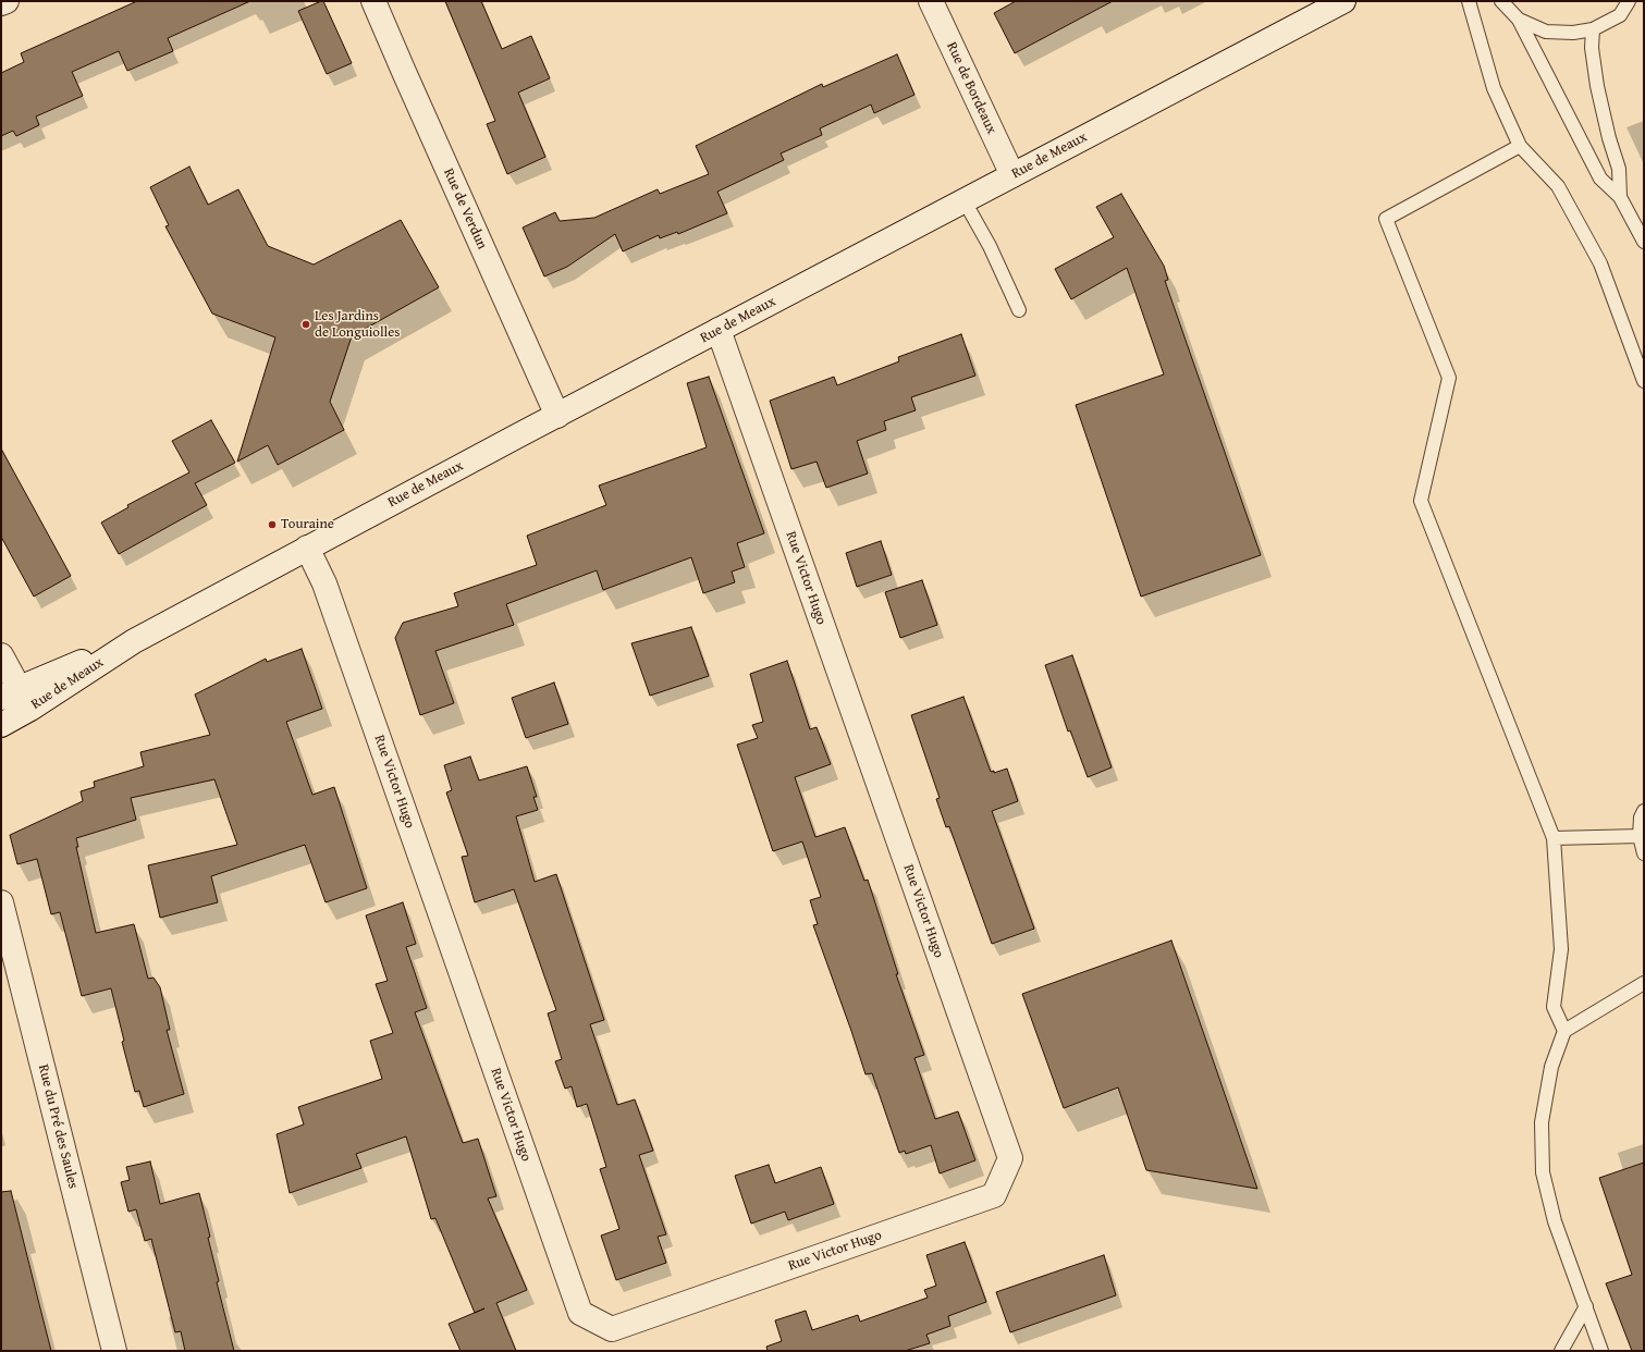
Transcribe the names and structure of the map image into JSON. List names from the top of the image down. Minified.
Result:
{"streets":{"street":["Rue de Bordeaux","Rue de Meaux","Rue de Verdun","Rue Victor Hugo","Rue du Pré des Saules"]},"crossings":[["Rue de Bordeaux","Rue de Meaux"],["Rue de Meaux","Rue de Verdun"],["Rue de Meaux","Rue Victor Hugo"]],"places":["Les Jardins de Longuiolles","Touraine"]}
